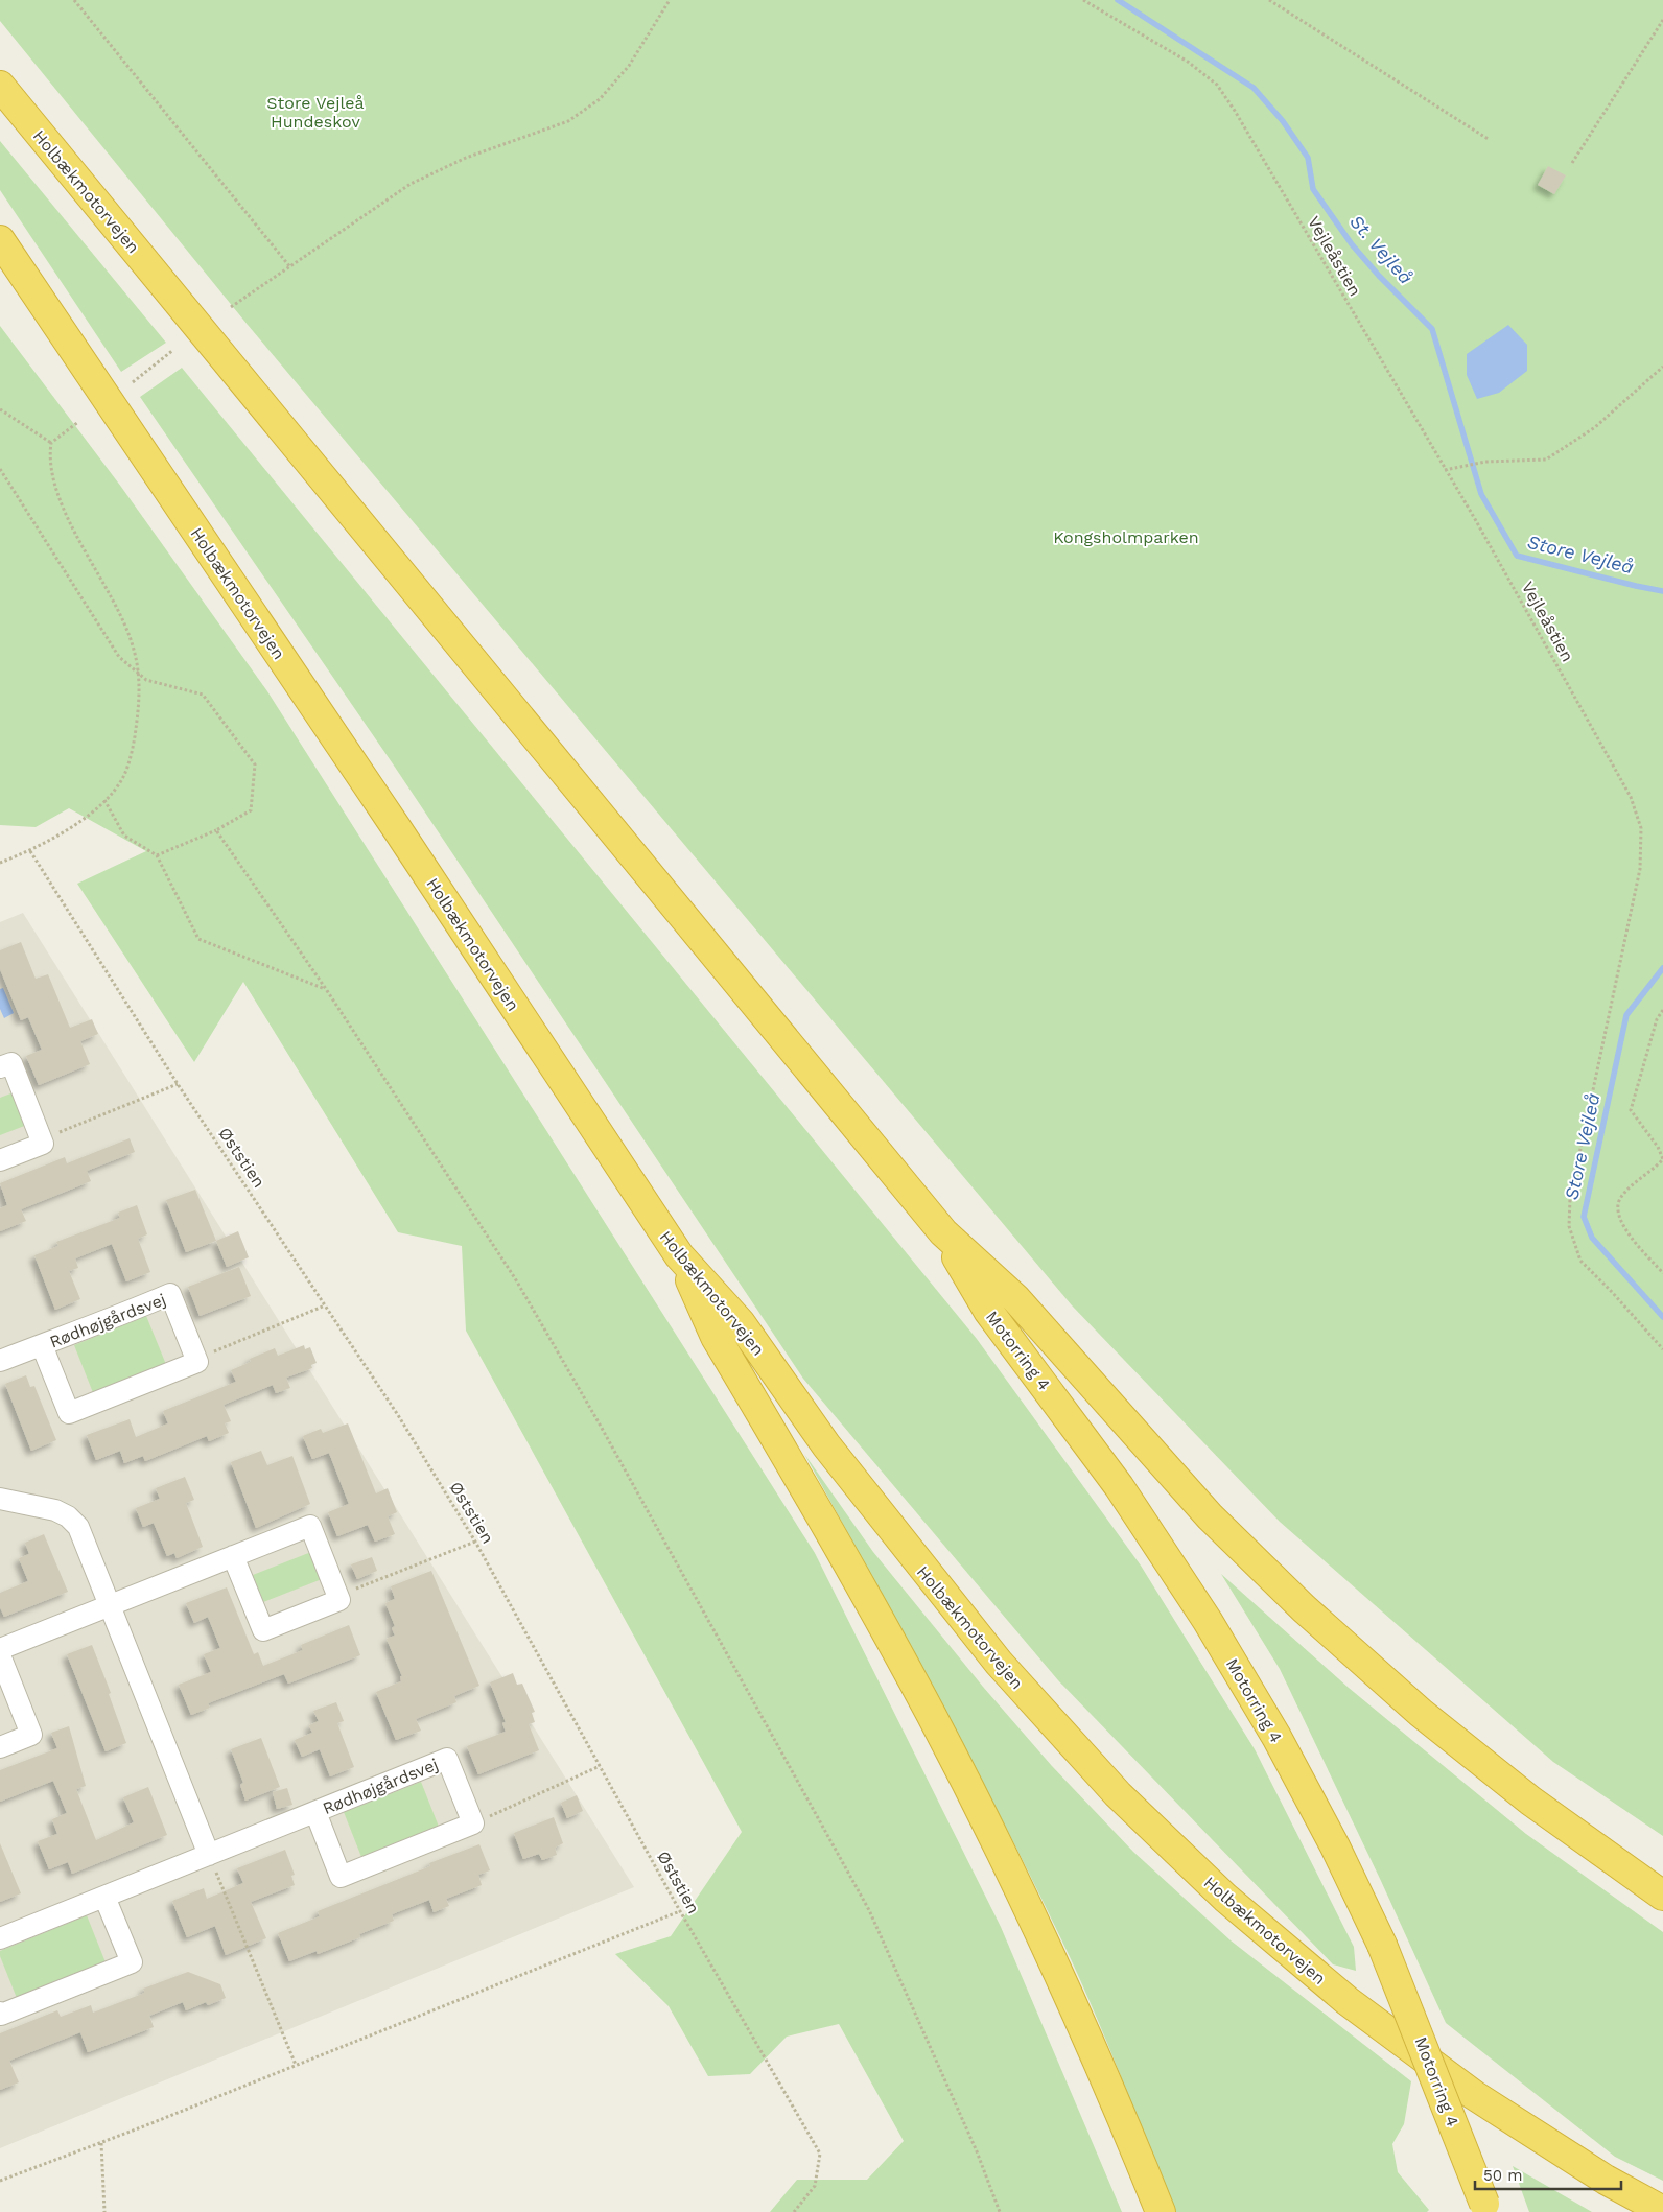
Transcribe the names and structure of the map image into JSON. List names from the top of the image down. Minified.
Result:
{"streets":{"highway":["Holbækmotorvejen","Motorring 4"],"street":["Rødhøjgårdsvej"],"path":["Vejleåstien","Øststien"]},"crossings":[["Holbækmotorvejen","Motorring 4"]],"water":["St. Vejleå","Store Vejleå"],"parks":["Store Vejleå Hundeskov","Kongsholmparken"],"scale_bar":"50 m"}
